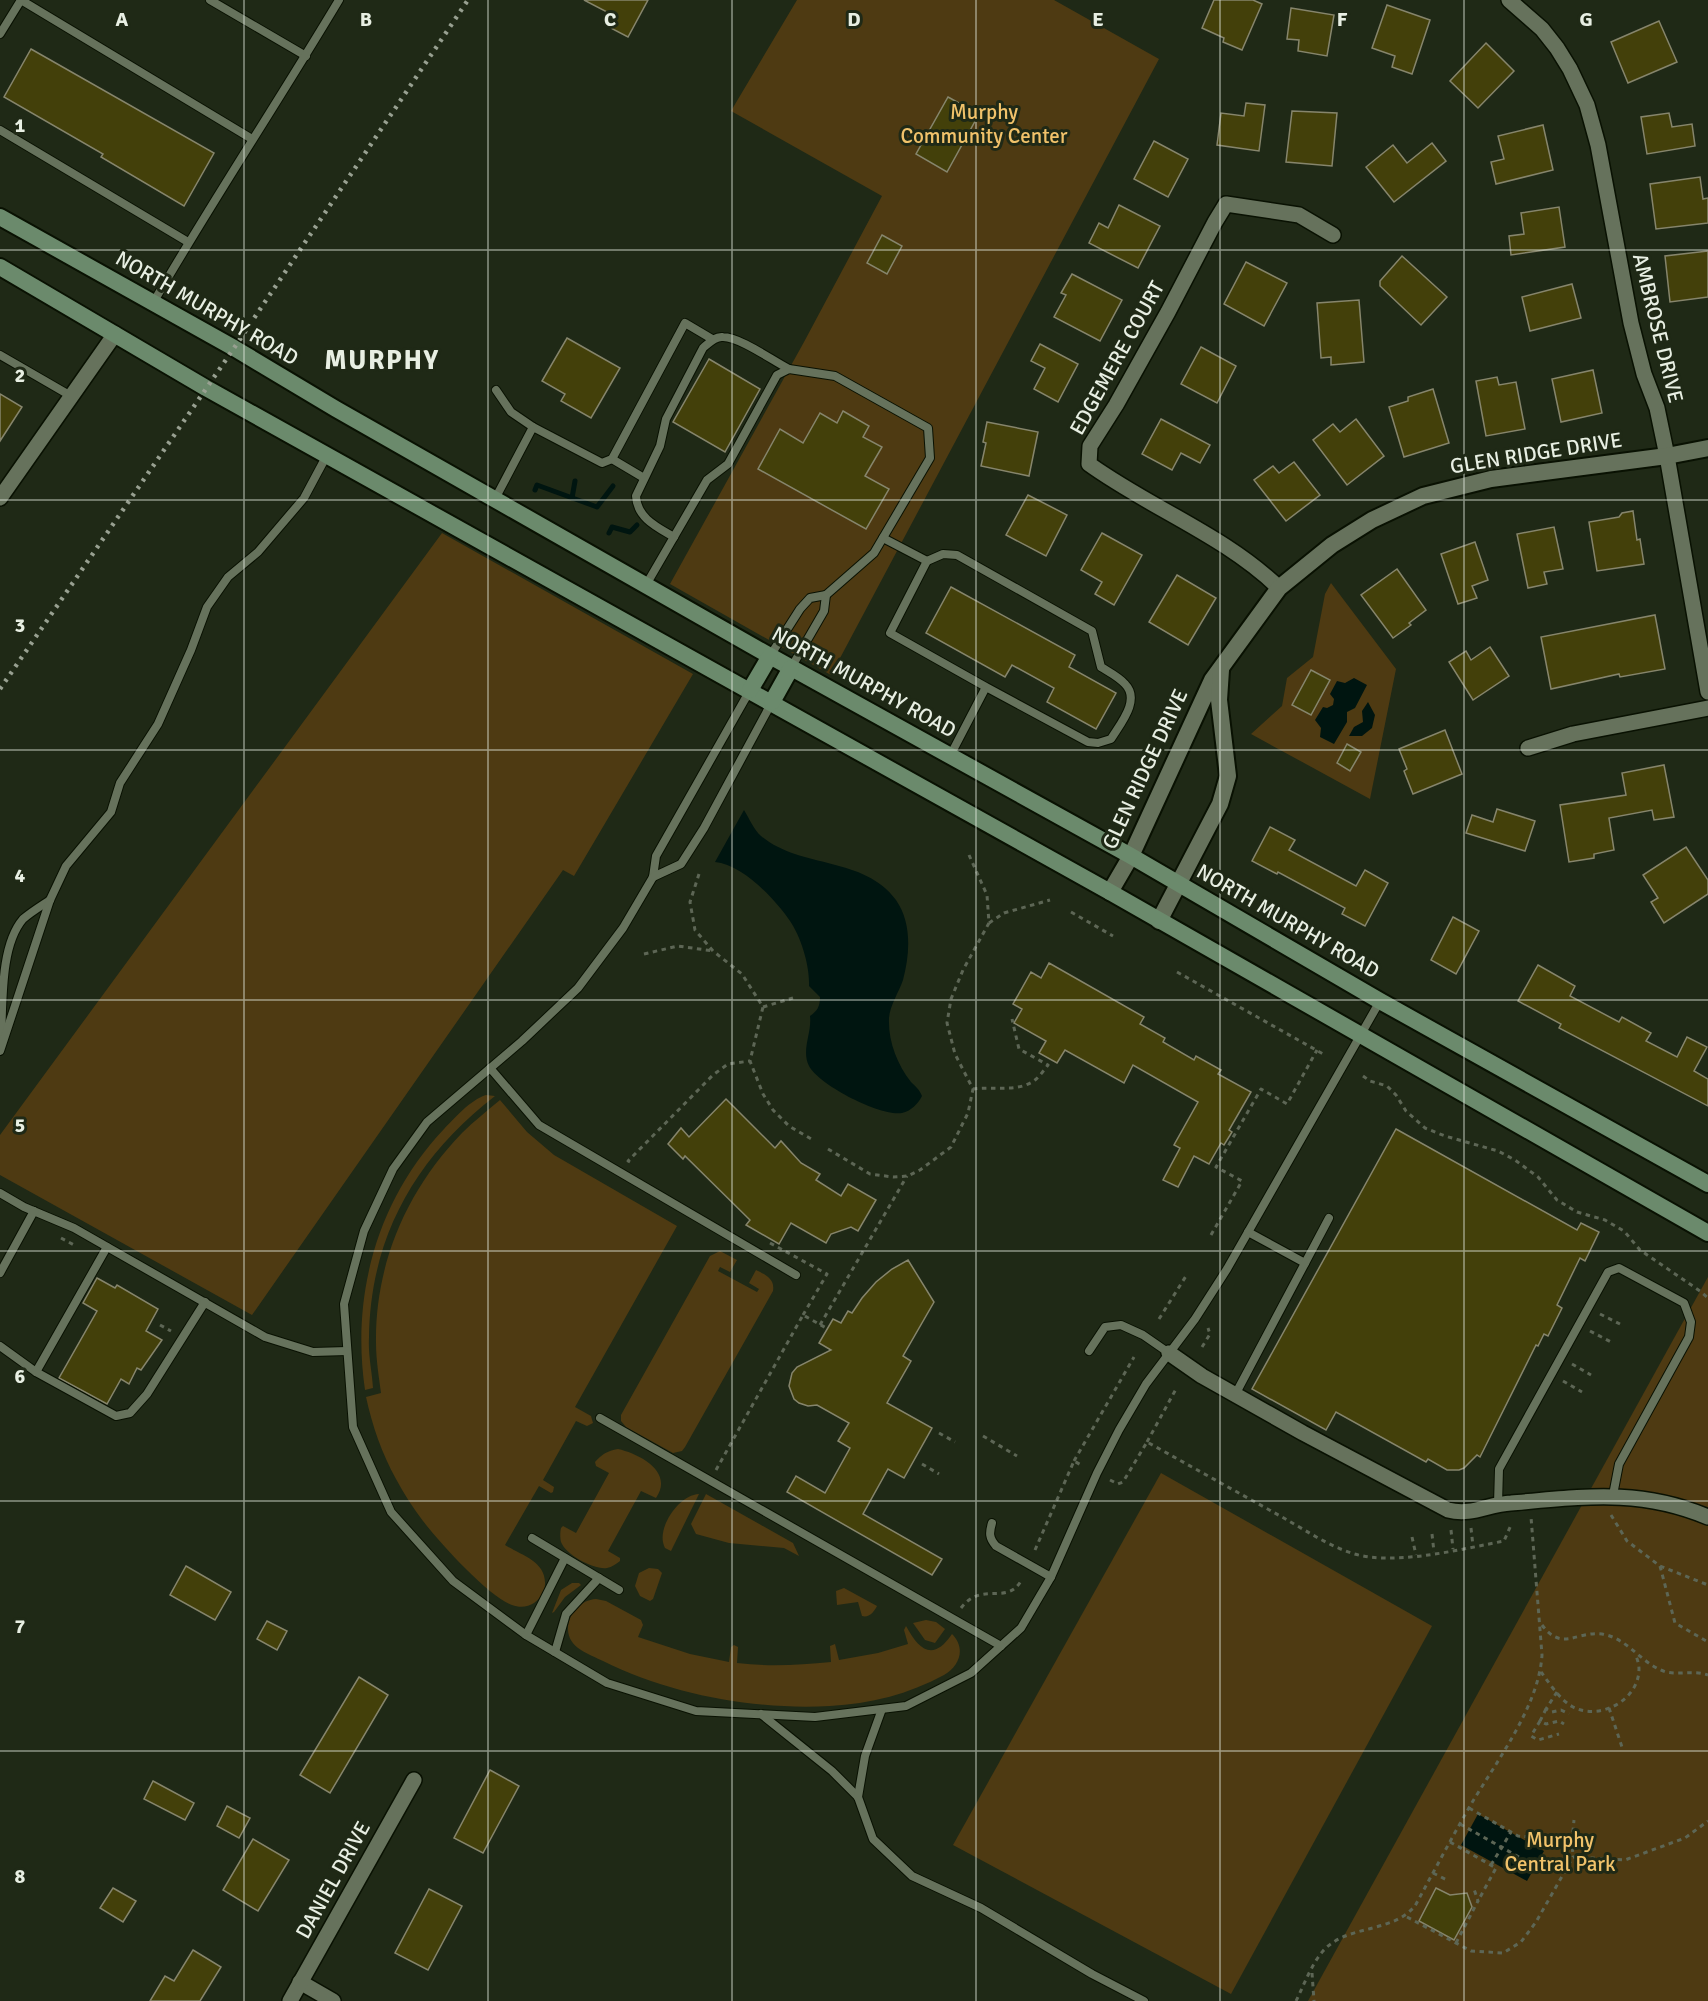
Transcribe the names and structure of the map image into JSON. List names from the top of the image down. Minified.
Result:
{"streets":{"main road":["NORTH MURPHY ROAD"],"street":["AMBROSE DRIVE","EDGEMERE COURT","GLEN RIDGE DRIVE","DANIEL DRIVE"]},"crossings":[["NORTH MURPHY ROAD","GLEN RIDGE DRIVE"],["AMBROSE DRIVE","GLEN RIDGE DRIVE"],["EDGEMERE COURT","GLEN RIDGE DRIVE"]],"districts":["MURPHY"],"parks":["Murphy Community Center","Murphy Central Park"],"grid":{"columns":["A","B","C","D","E","F","G"],"rows":["1","2","3","4","5","6","7","8"]}}
